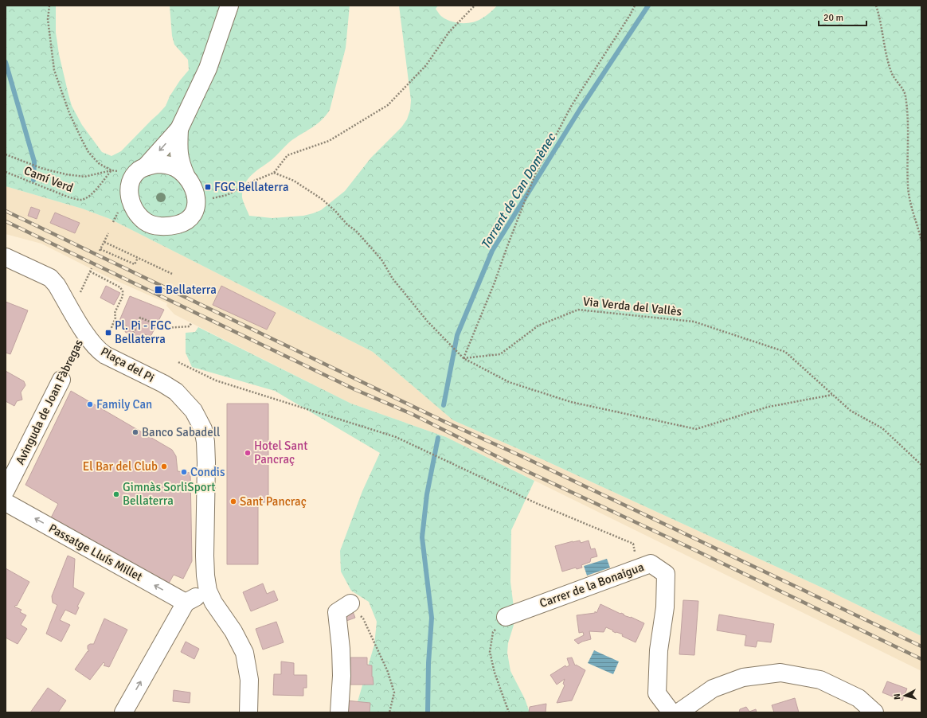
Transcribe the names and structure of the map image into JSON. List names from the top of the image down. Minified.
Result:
{"streets":{"street":["Plaça del Pi","Avinguda de Joan Fàbregas","Passatge Lluís Millet","Carrer de la Bonaigua"],"path":["Camí Verd","Via Verda del Vallès"]},"crossings":[["Plaça del Pi","Avinguda de Joan Fàbregas"]],"one_way":["Passatge Lluís Millet"],"water":["Torrent de Can Domènec"],"places":{"transit":["FGC Bellaterra","Bellaterra","Pl. Pi - FGC Bellaterra"],"other":["Family Can","Banco Sabadell","Hotel Sant Pancraç","El Bar del Club","Condis","Gimnàs SorliSport Bellaterra","Sant Pancraç"]},"scale_bar":"20 m","north":"left"}
